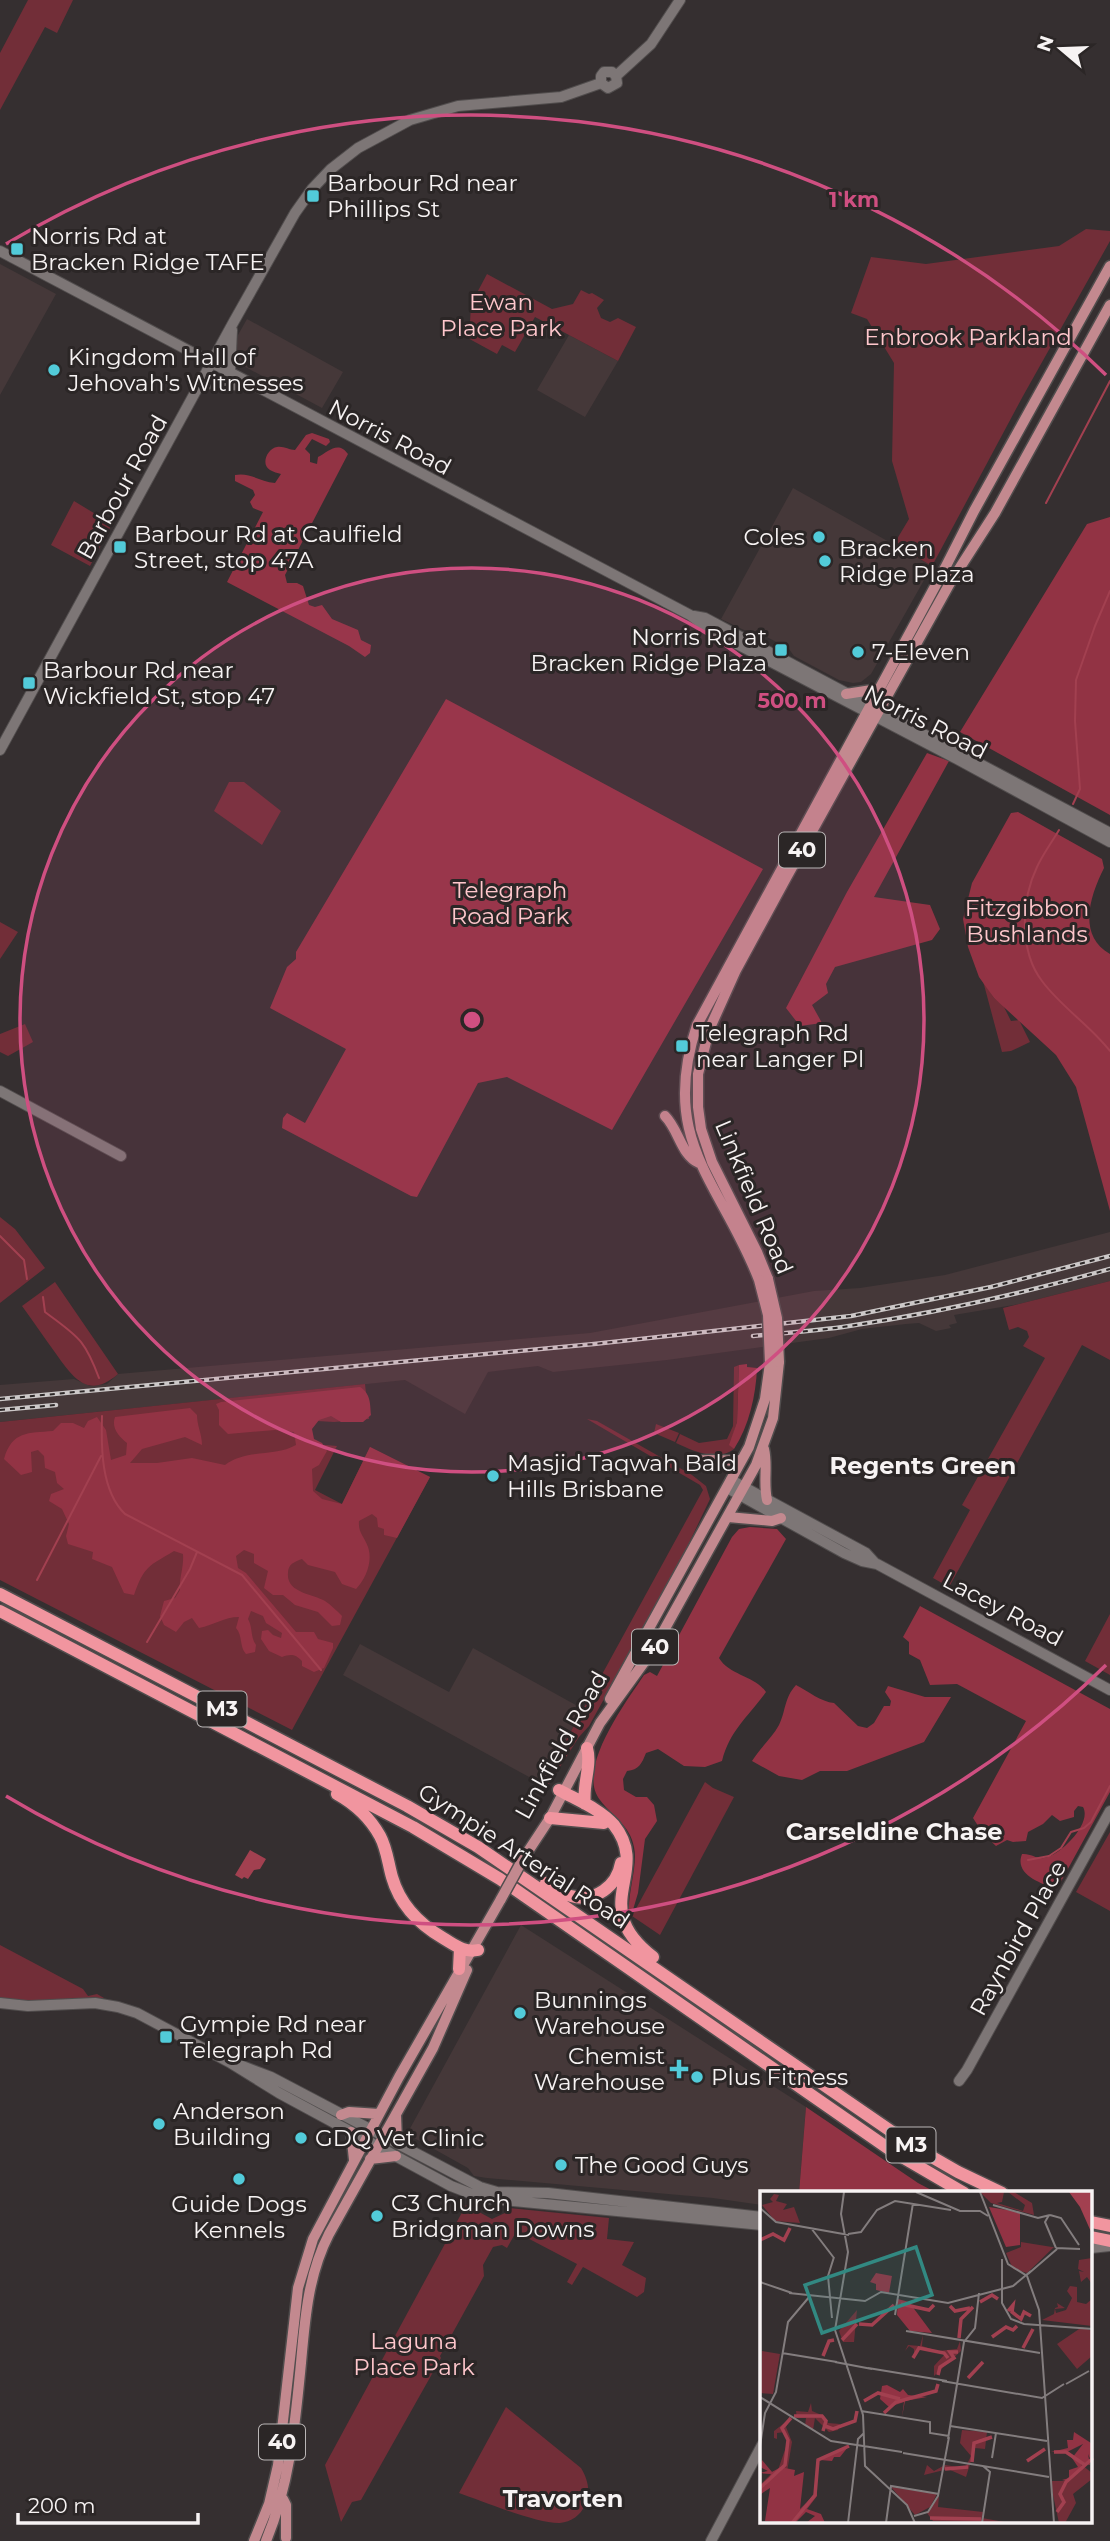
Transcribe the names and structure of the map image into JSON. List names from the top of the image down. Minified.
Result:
{"streets":{"highway":["M3","Gympie Arterial Road"],"main road":["Norris Road","Barbour Road","40","Linkfield Road","Lacey Road","Raynbird Place"]},"crossings":[["Norris Road","Barbour Road"],["Norris Road","40"],["40","Linkfield Road"],["Linkfield Road","Lacey Road"]],"districts":["Regents Green","Carseldine Chase","Travorten"],"parks":["Ewan Place Park","Enbrook Parkland","Telegraph Road Park","Fitzgibbon Bushlands","Laguna Place Park"],"places":{"transit":["Barbour Rd near Phillips St","Norris Rd at Bracken Ridge TAFE","Barbour Rd at Caulfield Street, stop 47A","Norris Rd at Bracken Ridge Plaza","Barbour Rd near Wickfield St, stop 47","Telegraph Rd near Langer Pl","Gympie Rd near Telegraph Rd"],"other":["Kingdom Hall of Jehovah's Witnesses","Coles","Bracken Ridge Plaza","7-Eleven","Masjid Taqwah Bald Hills Brisbane","Bunnings Warehouse","Plus Fitness","Anderson Building","GDQ Vet Clinic","The Good Guys","Guide Dogs Kennels","C3 Church Bridgman Downs"],"health":["Chemist Warehouse"]},"scale_bar":"200 m","north":"left","rings":["1 km","500 m"]}
